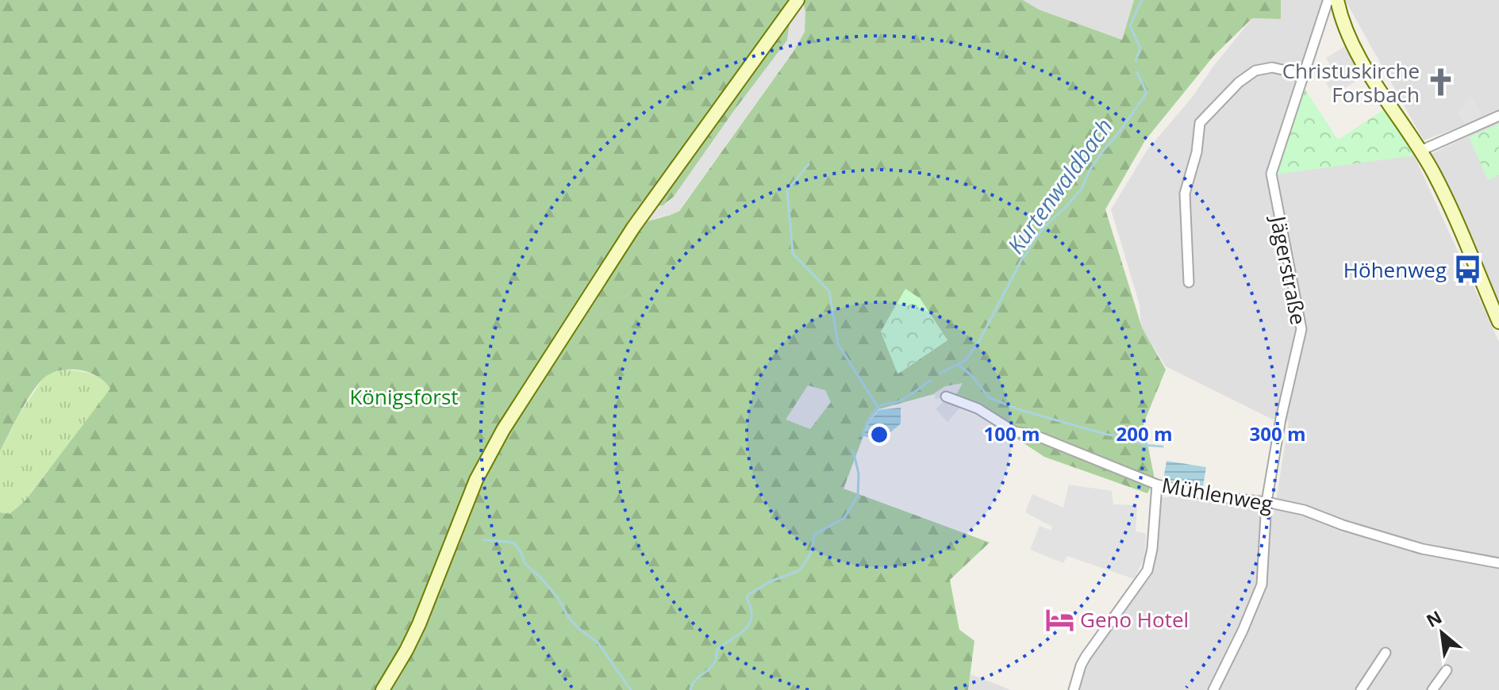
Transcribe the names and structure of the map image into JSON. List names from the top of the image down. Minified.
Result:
{"streets":{"street":["Jägerstraße","Mühlenweg"]},"crossings":[["Jägerstraße","Mühlenweg"]],"water":["Kurtenwaldbach"],"parks":["Königsforst"],"places":{"church":["Christuskirche Forsbach"],"bus stop":["Höhenweg"],"hotel":["Geno Hotel"]},"north":"top left","rings":["100 m","200 m","300 m"]}
